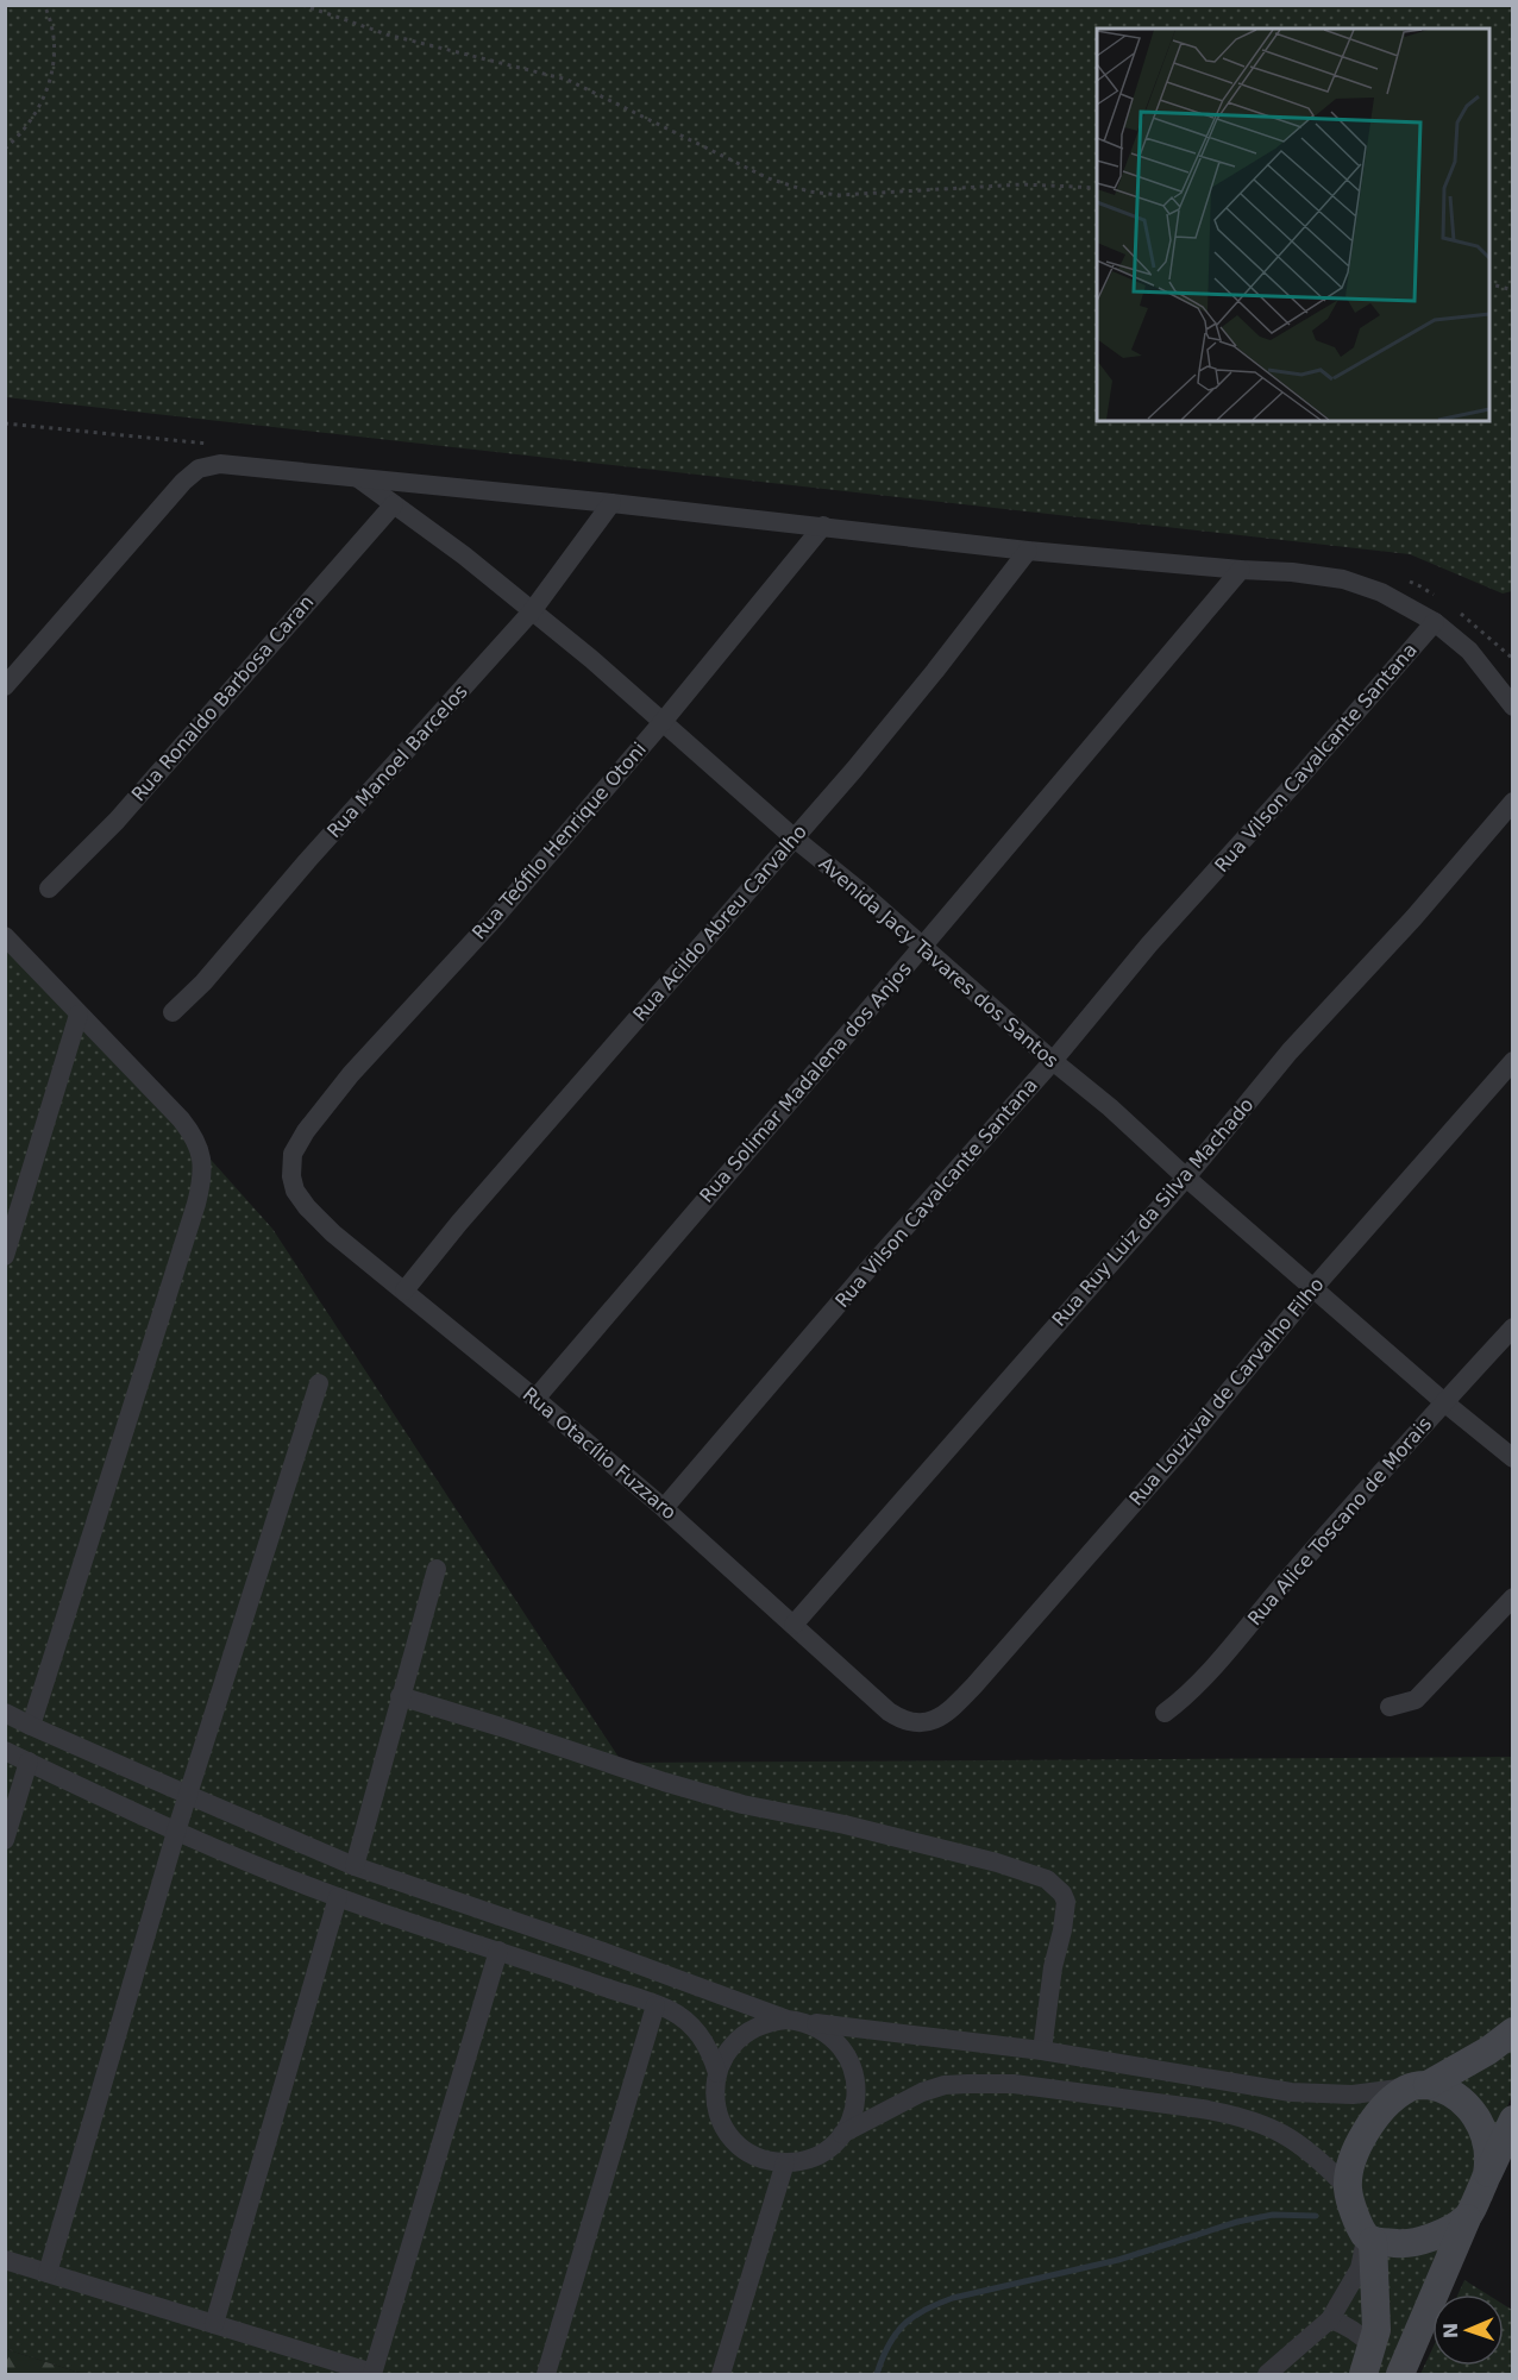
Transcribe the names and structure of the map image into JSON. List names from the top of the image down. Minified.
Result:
{"streets":{"street":["Rua Ronaldo Barbosa Caran","Rua Vilson Cavalcante Santana","Rua Manoel Barcelos","Rua Teófilo Henrique Otoni","Rua Acildo Abreu Carvalho","Avenida Jacy Tavares dos Santos","Rua Solimar Madalena dos Anjos","Rua Ruy Luiz da Silva Machado","Rua Louzival de Carvalho Filho","Rua Otacílio Fuzzaro","Rua Alice Toscano de Morais"]},"crossings":[["Rua Ronaldo Barbosa Caran","Avenida Jacy Tavares dos Santos"],["Rua Vilson Cavalcante Santana","Avenida Jacy Tavares dos Santos"],["Rua Vilson Cavalcante Santana","Rua Otacílio Fuzzaro"],["Rua Manoel Barcelos","Avenida Jacy Tavares dos Santos"],["Rua Teófilo Henrique Otoni","Avenida Jacy Tavares dos Santos"],["Rua Teófilo Henrique Otoni","Rua Otacílio Fuzzaro"],["Rua Acildo Abreu Carvalho","Avenida Jacy Tavares dos Santos"],["Rua Acildo Abreu Carvalho","Rua Otacílio Fuzzaro"],["Avenida Jacy Tavares dos Santos","Rua Solimar Madalena dos Anjos"],["Avenida Jacy Tavares dos Santos","Rua Ruy Luiz da Silva Machado"],["Avenida Jacy Tavares dos Santos","Rua Louzival de Carvalho Filho"],["Avenida Jacy Tavares dos Santos","Rua Alice Toscano de Morais"],["Rua Solimar Madalena dos Anjos","Rua Otacílio Fuzzaro"],["Rua Ruy Luiz da Silva Machado","Rua Otacílio Fuzzaro"],["Rua Louzival de Carvalho Filho","Rua Otacílio Fuzzaro"]],"north":"left"}
